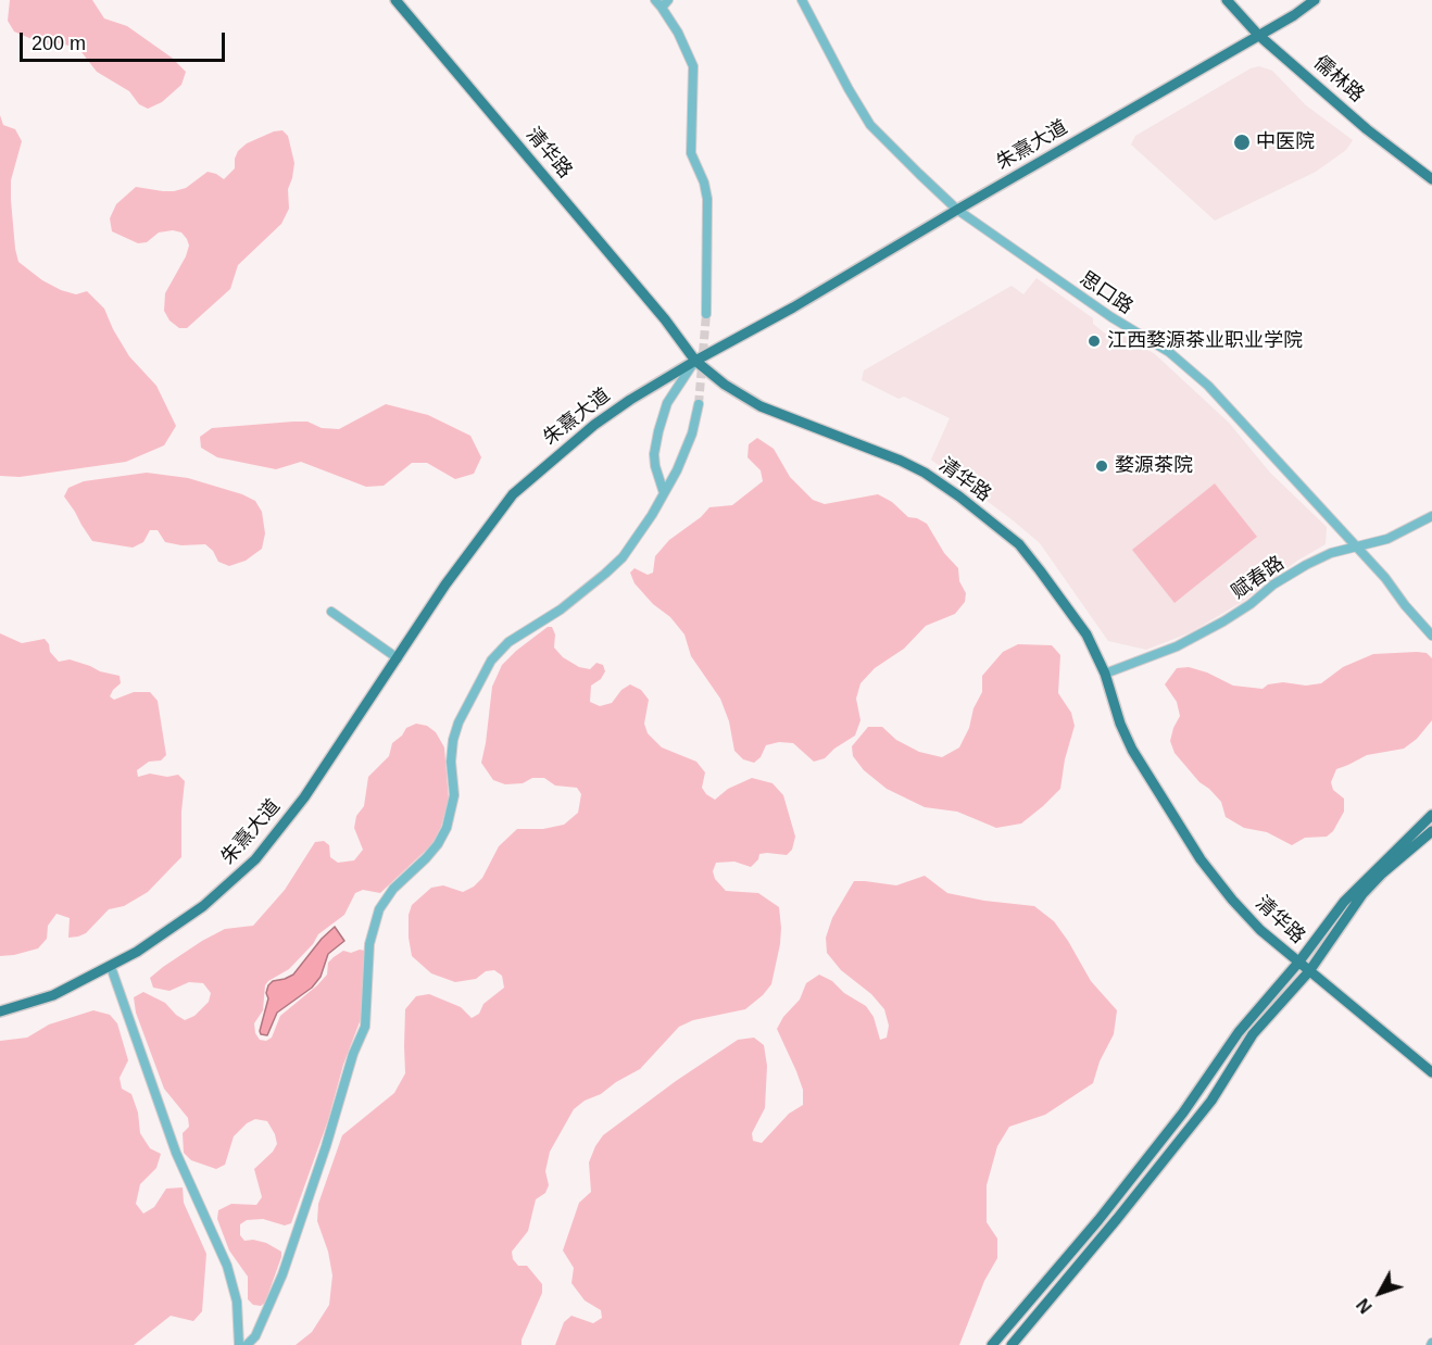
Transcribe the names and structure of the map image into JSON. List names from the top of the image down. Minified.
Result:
{"streets":{"main road":["儒林路","朱熹大道","清华路"],"street":["思口路","赋春路"]},"crossings":[["儒林路","朱熹大道"],["朱熹大道","清华路"],["朱熹大道","思口路"],["清华路","赋春路"],["思口路","赋春路"]],"places":["中医院","江西婺源茶业职业学院","婺源茶院"],"scale_bar":"200 m","north":"bottom left"}
